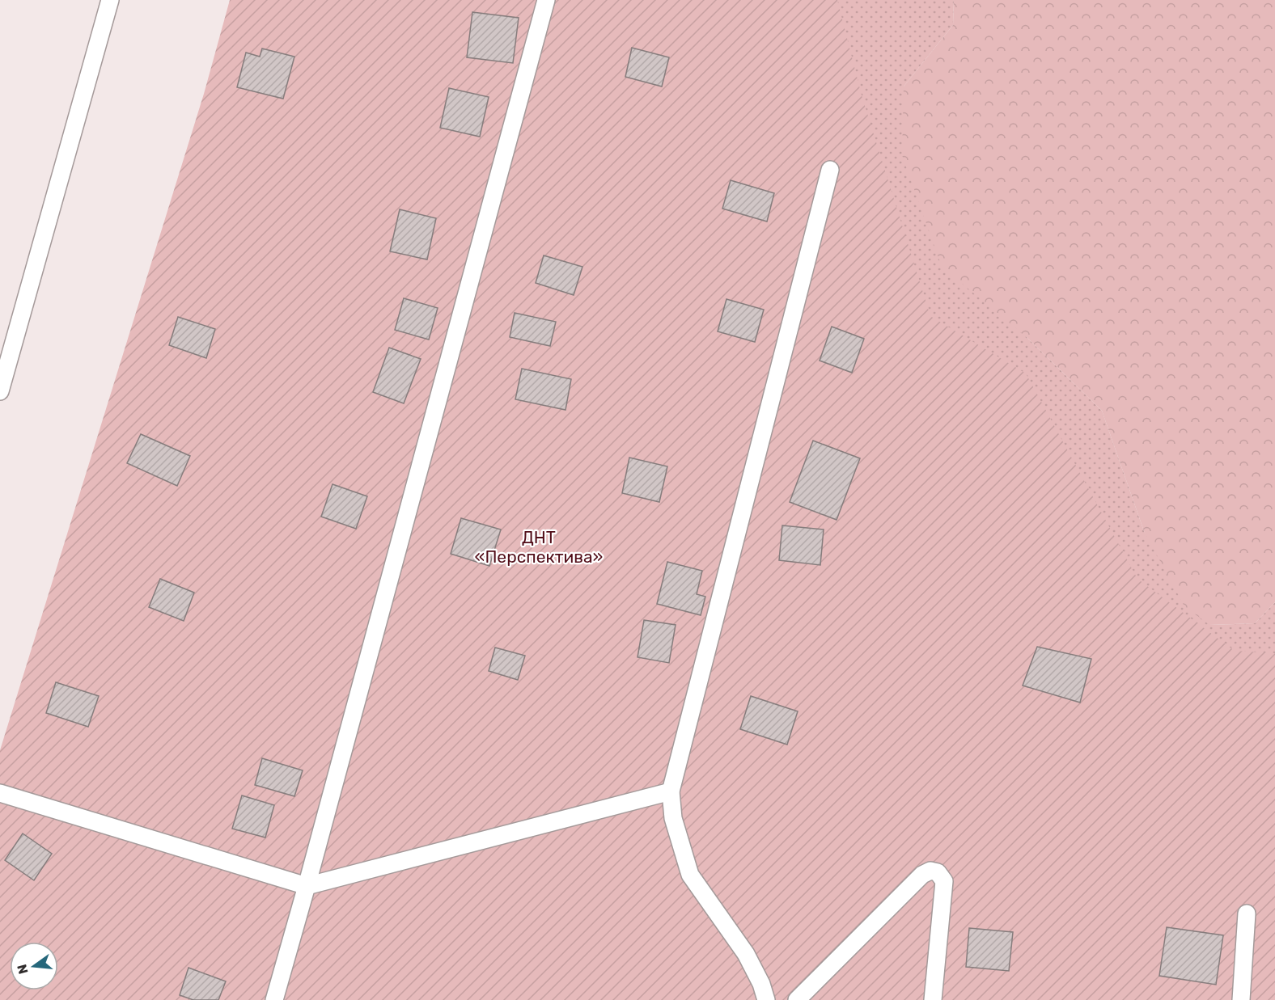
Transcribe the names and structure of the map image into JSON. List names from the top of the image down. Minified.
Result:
{"parks":["ДНТ «Перспектива»"],"north":"left"}
